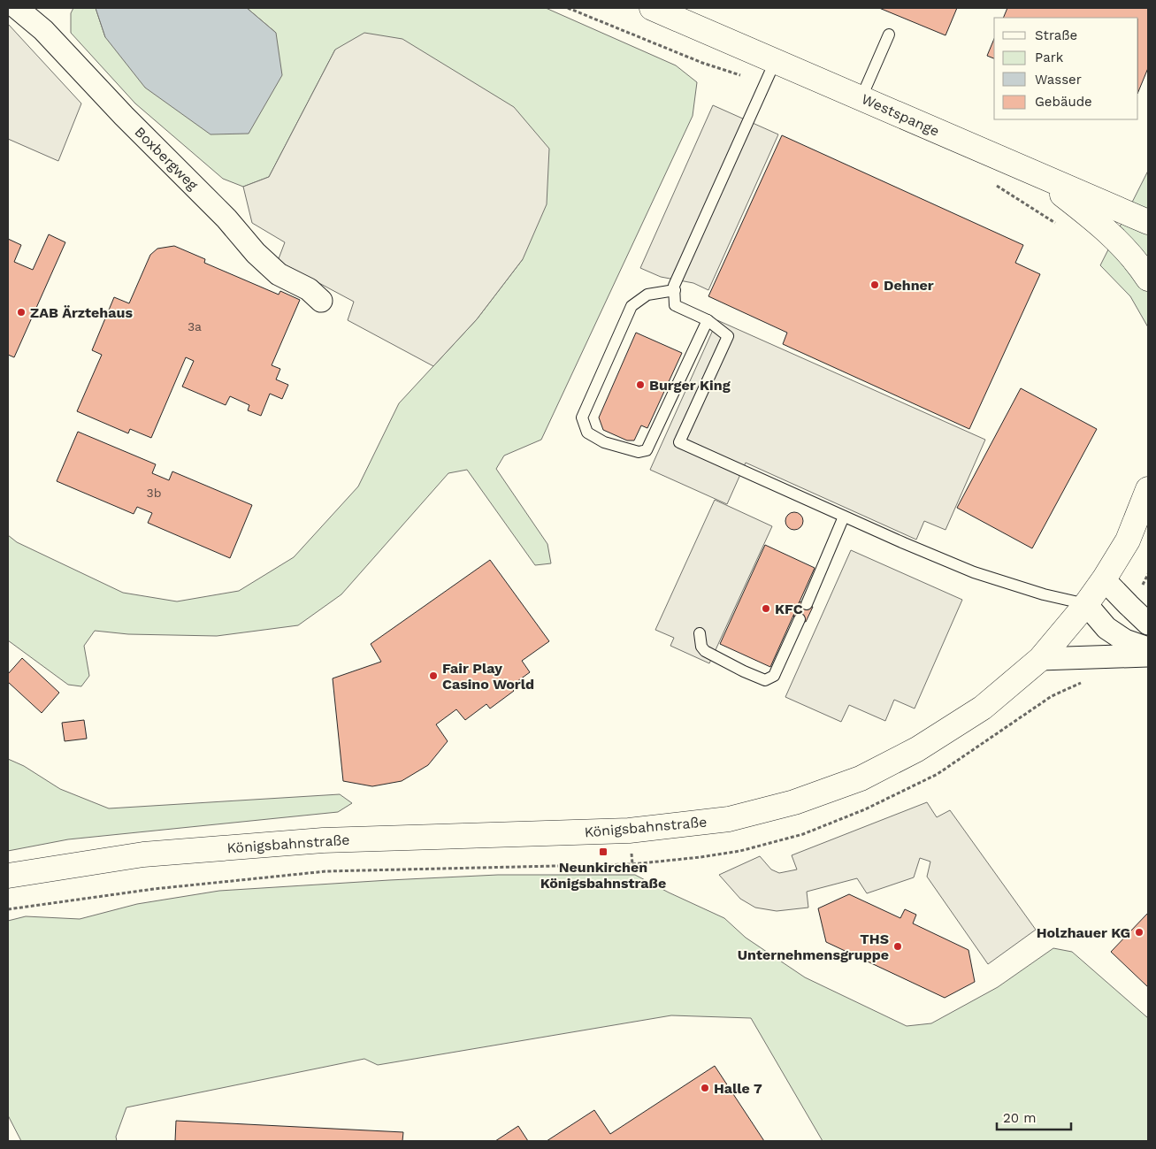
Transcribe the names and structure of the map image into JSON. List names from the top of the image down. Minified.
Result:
{"streets":{"street":["Westspange","Boxbergweg","Königsbahnstraße"]},"places":{"other":["Dehner","ZAB Ärztehaus","Burger King","KFC","Fair Play Casino World","Holzhauer KG","THS Unternehmensgruppe","Halle 7"],"transit":["Neunkirchen Königsbahnstraße"]},"house_numbers":["3a","3b"],"legend":["Straße","Park","Wasser","Gebäude"],"scale_bar":"20 m"}
